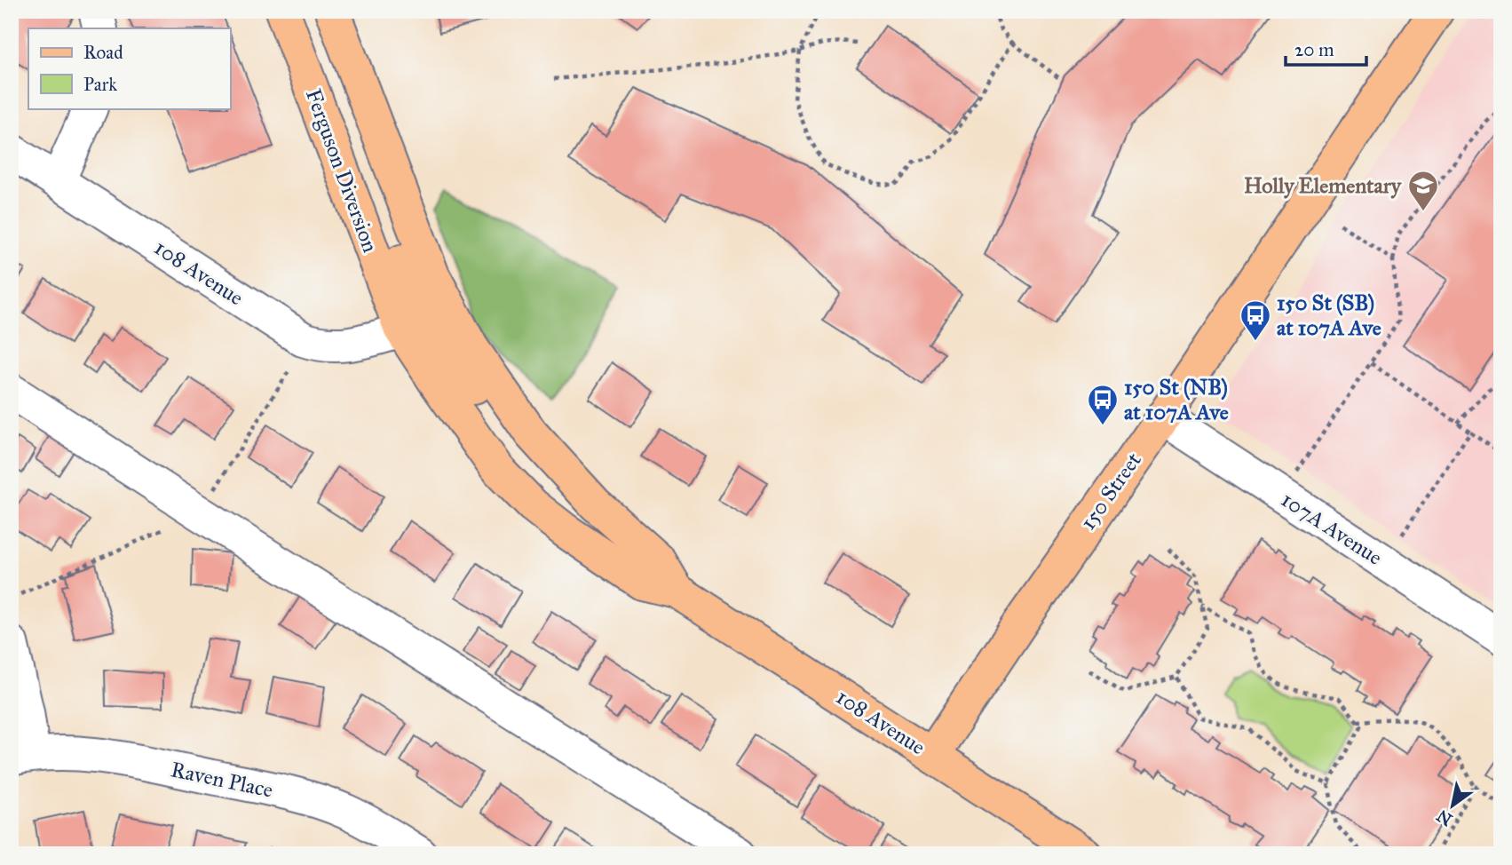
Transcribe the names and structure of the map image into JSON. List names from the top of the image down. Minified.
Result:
{"streets":{"main road":["Ferguson Diversion","108 Avenue","150 Street"],"street":["107A Avenue","Raven Place"]},"crossings":[["Ferguson Diversion","108 Avenue"],["108 Avenue","150 Street"],["150 Street","107A Avenue"]],"places":{"school or university":["Holly Elementary"],"bus stop":["150 St (SB) at 107A Ave","150 St (NB) at 107A Ave"]},"legend":["Road","Park"],"scale_bar":"20 m","north":"bottom left"}
